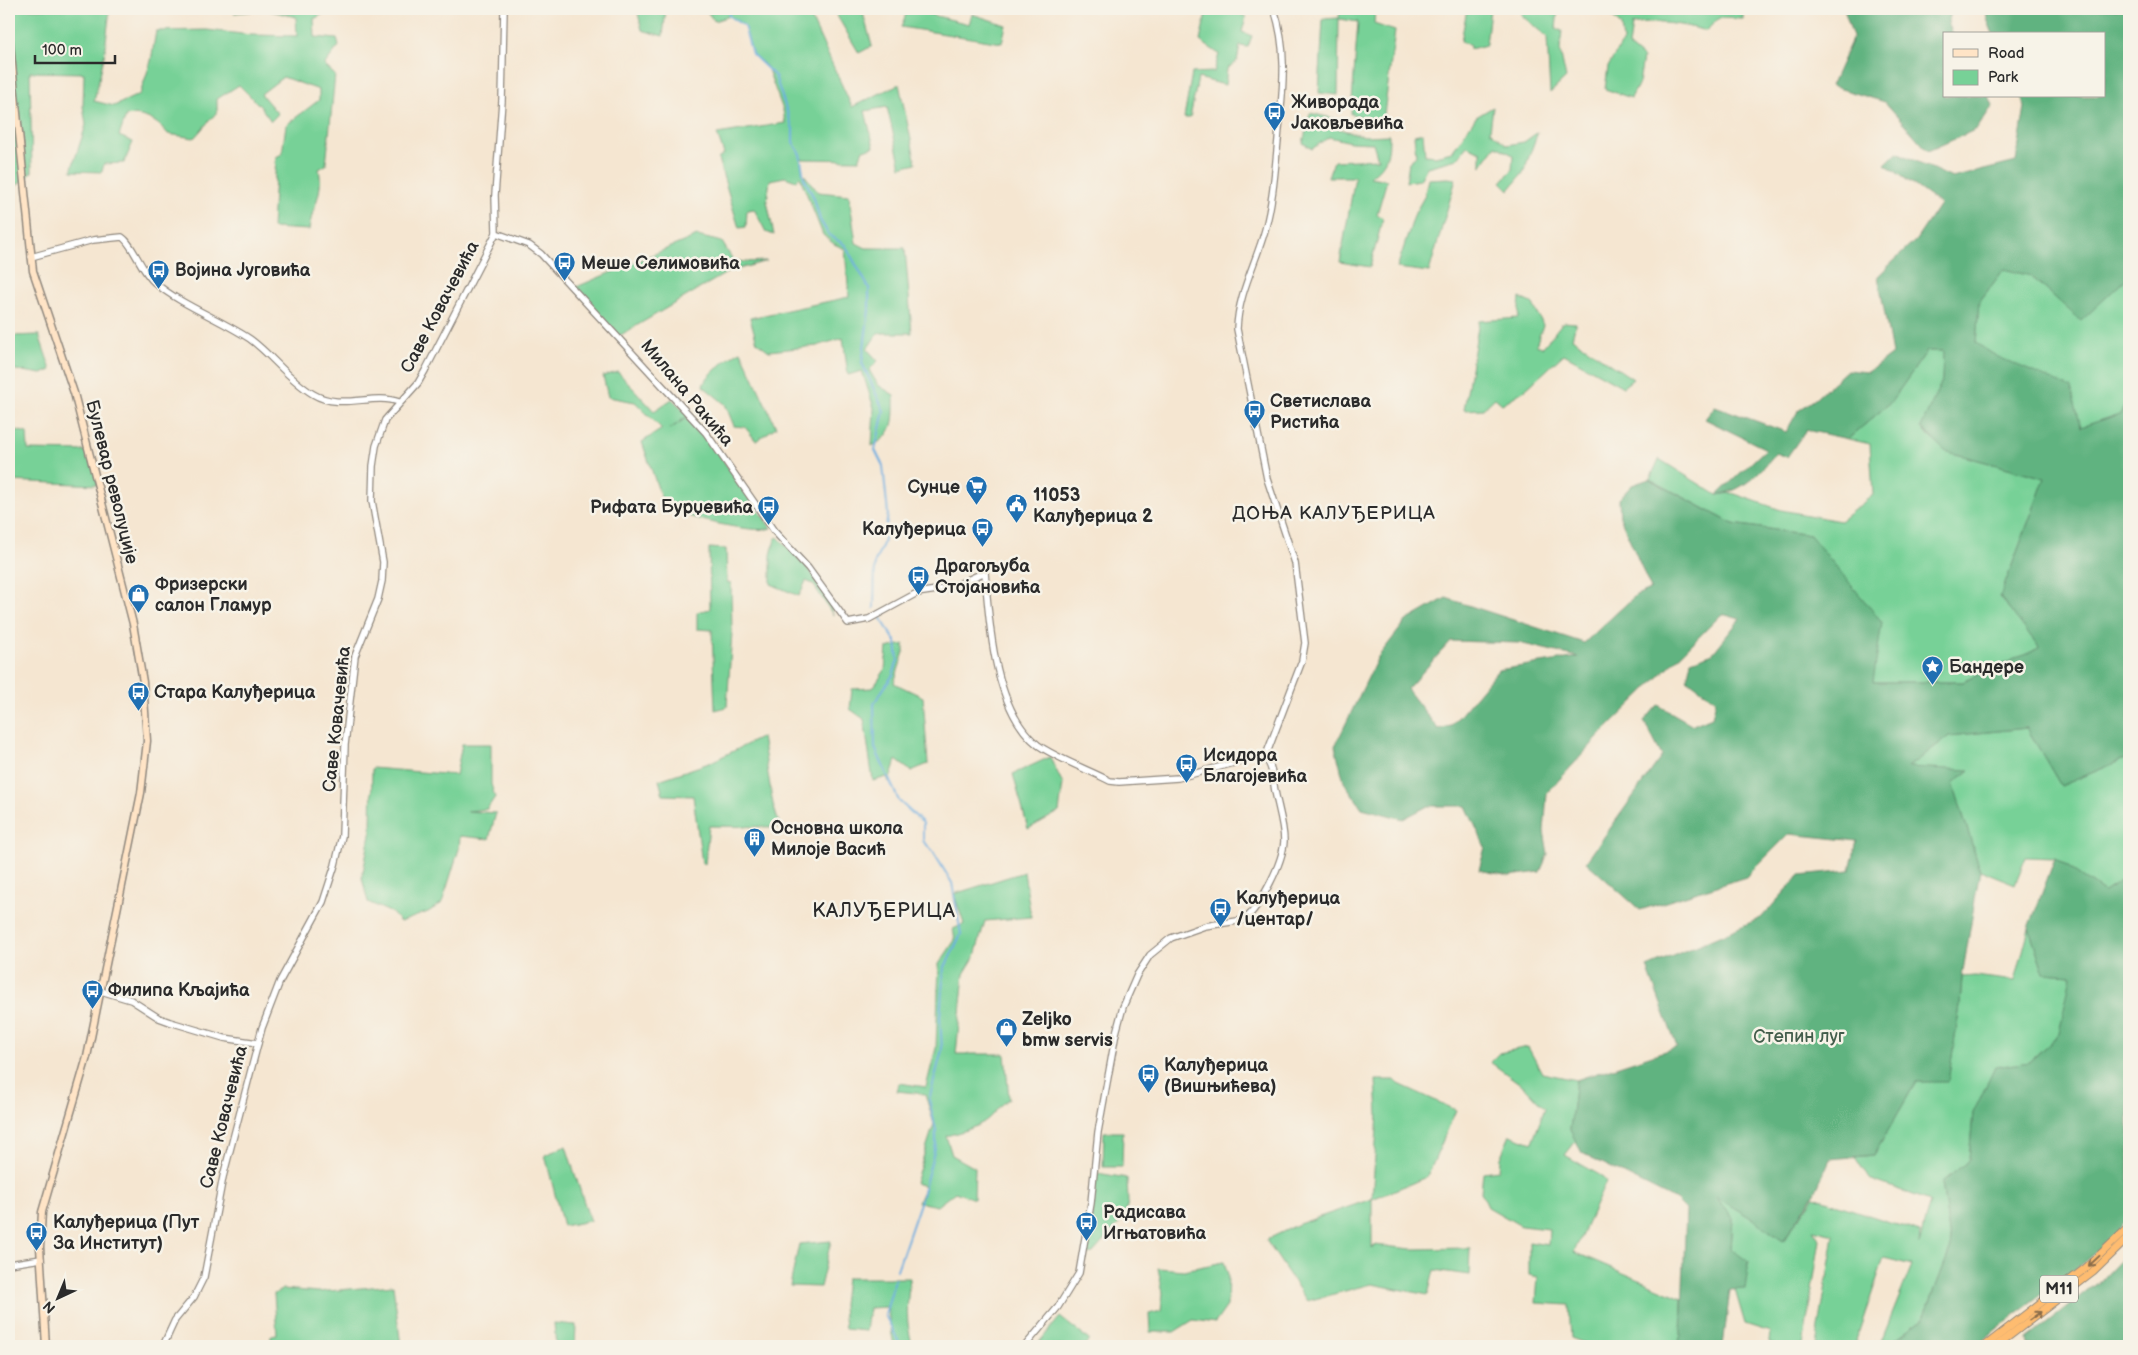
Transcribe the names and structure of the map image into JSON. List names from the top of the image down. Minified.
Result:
{"streets":{"highway":["M11"],"main road":["Булевар револуције"],"street":["Саве Ковачевића","Милана Ракића"]},"crossings":[["Саве Ковачевића","Милана Ракића"]],"districts":["ДОЊА КАЛУЂЕРИЦА","КАЛУЂЕРИЦА"],"parks":["Степин луг"],"places":{"bus stop":["Живорада Јаковљевића","Меше Селимовића","Војина Југовића","Светислава Ристића","Рифата Бурџевића","Калуђерица","Драгољуба Стојановића","Стара Калуђерица","Исидора Благојевића","Калуђерица /центар/","Филипа Кљајића","Калуђерица (Вишњићева)","Радисава Игњатовића","Калуђерица (Пут За Институт)"],"supermarket":["Сунце"],"public building":["11053 Калуђерица 2"],"shop":["Фризерски салон Гламур","Zeljko bmw servis"],"place":["Бандере"],"building":["Основна школа Милоје Васић"]},"legend":["Road","Park"],"scale_bar":"100 m","north":"bottom left"}
